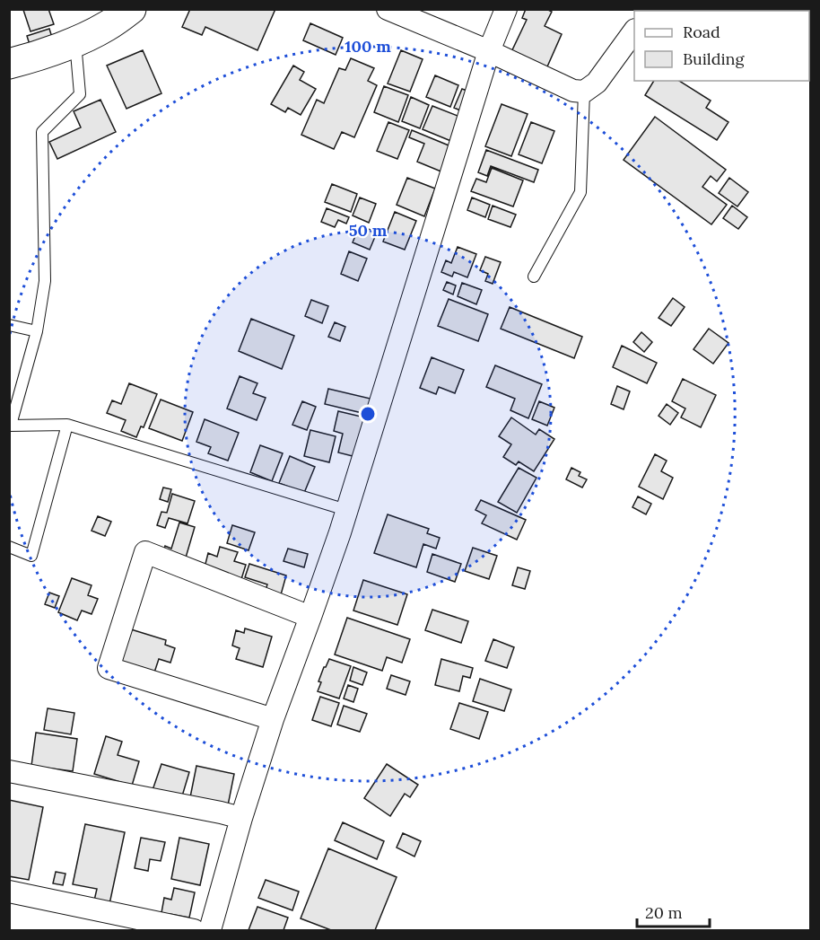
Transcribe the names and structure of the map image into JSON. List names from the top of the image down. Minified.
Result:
{"legend":["Road","Building"],"scale_bar":"20 m","rings":["100 m","50 m"]}
